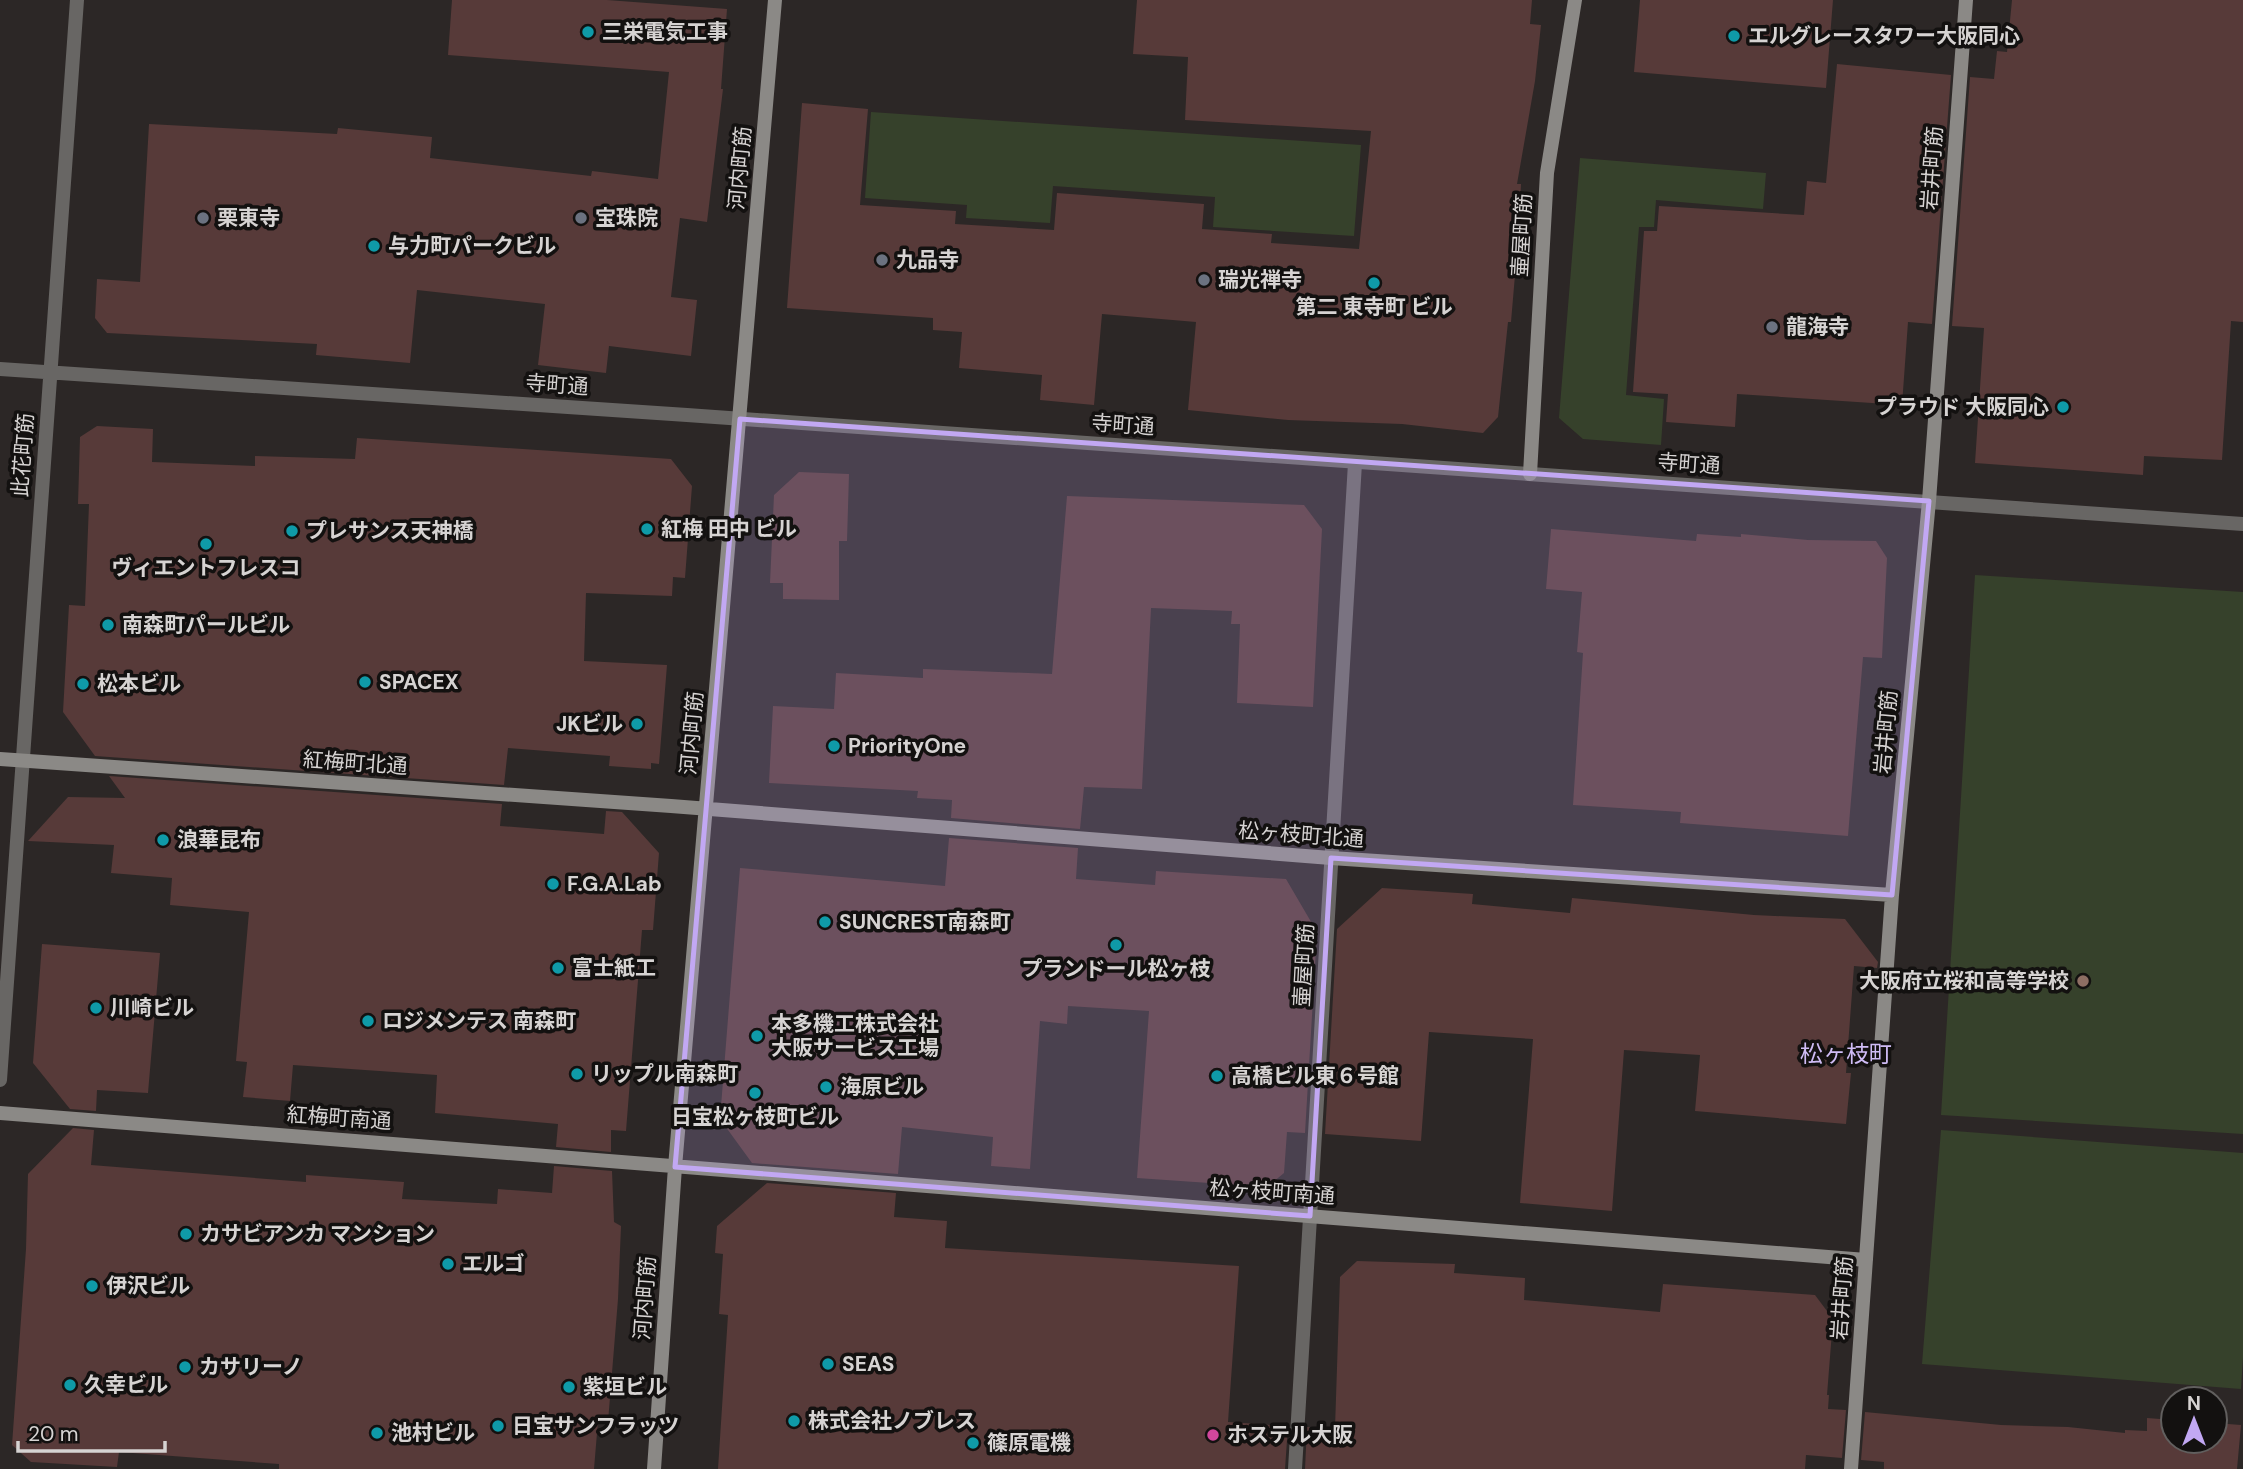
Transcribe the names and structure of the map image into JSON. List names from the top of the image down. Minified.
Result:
{"streets":{"street":["河内町筋","岩井町筋","壷屋町筋","寺町通","此花町筋","紅梅町北通","松ヶ枝町北通","紅梅町南通","松ヶ枝町南通"]},"crossings":[["河内町筋","寺町通"],["河内町筋","紅梅町北通"],["河内町筋","松ヶ枝町北通"],["河内町筋","紅梅町南通"],["河内町筋","松ヶ枝町南通"],["岩井町筋","寺町通"],["岩井町筋","松ヶ枝町北通"],["岩井町筋","松ヶ枝町南通"],["壷屋町筋","寺町通"],["壷屋町筋","松ヶ枝町北通"],["壷屋町筋","松ヶ枝町南通"],["寺町通","此花町筋"],["此花町筋","紅梅町北通"],["紅梅町北通","松ヶ枝町北通"],["紅梅町南通","松ヶ枝町南通"]],"districts":["松ヶ枝町"],"places":["三栄電気工事","エルグレースタワー大阪同心","栗東寺","宝珠院","与力町パークビル","九品寺","瑞光禅寺","第二 東寺町 ビル","龍海寺","プラウド 大阪同心","紅梅 田中 ビル","プレサンス天神橋","ヴィエントフレスコ","南森町パールビル","SPACEX","松本ビル","JKビル","PriorityOne","浪華昆布","F.G.A.Lab","SUNCREST南森町","プランドール松ヶ枝","富士紙工","大阪府立桜和高等学校","川崎ビル","ロジメンテス 南森町","本多機工株式会社 大阪サービス工場","リップル南森町","高橋ビル東６号館","海原ビル","日宝松ヶ枝町ビル","カサビアンカ マンション","エルゴ","伊沢ビル","SEAS","カサリーノ","久幸ビル","紫垣ビル","株式会社ノブレス","日宝サンフラッツ","池村ビル","ホステル大阪","篠原電機"],"scale_bar":"20 m","north":"top"}
